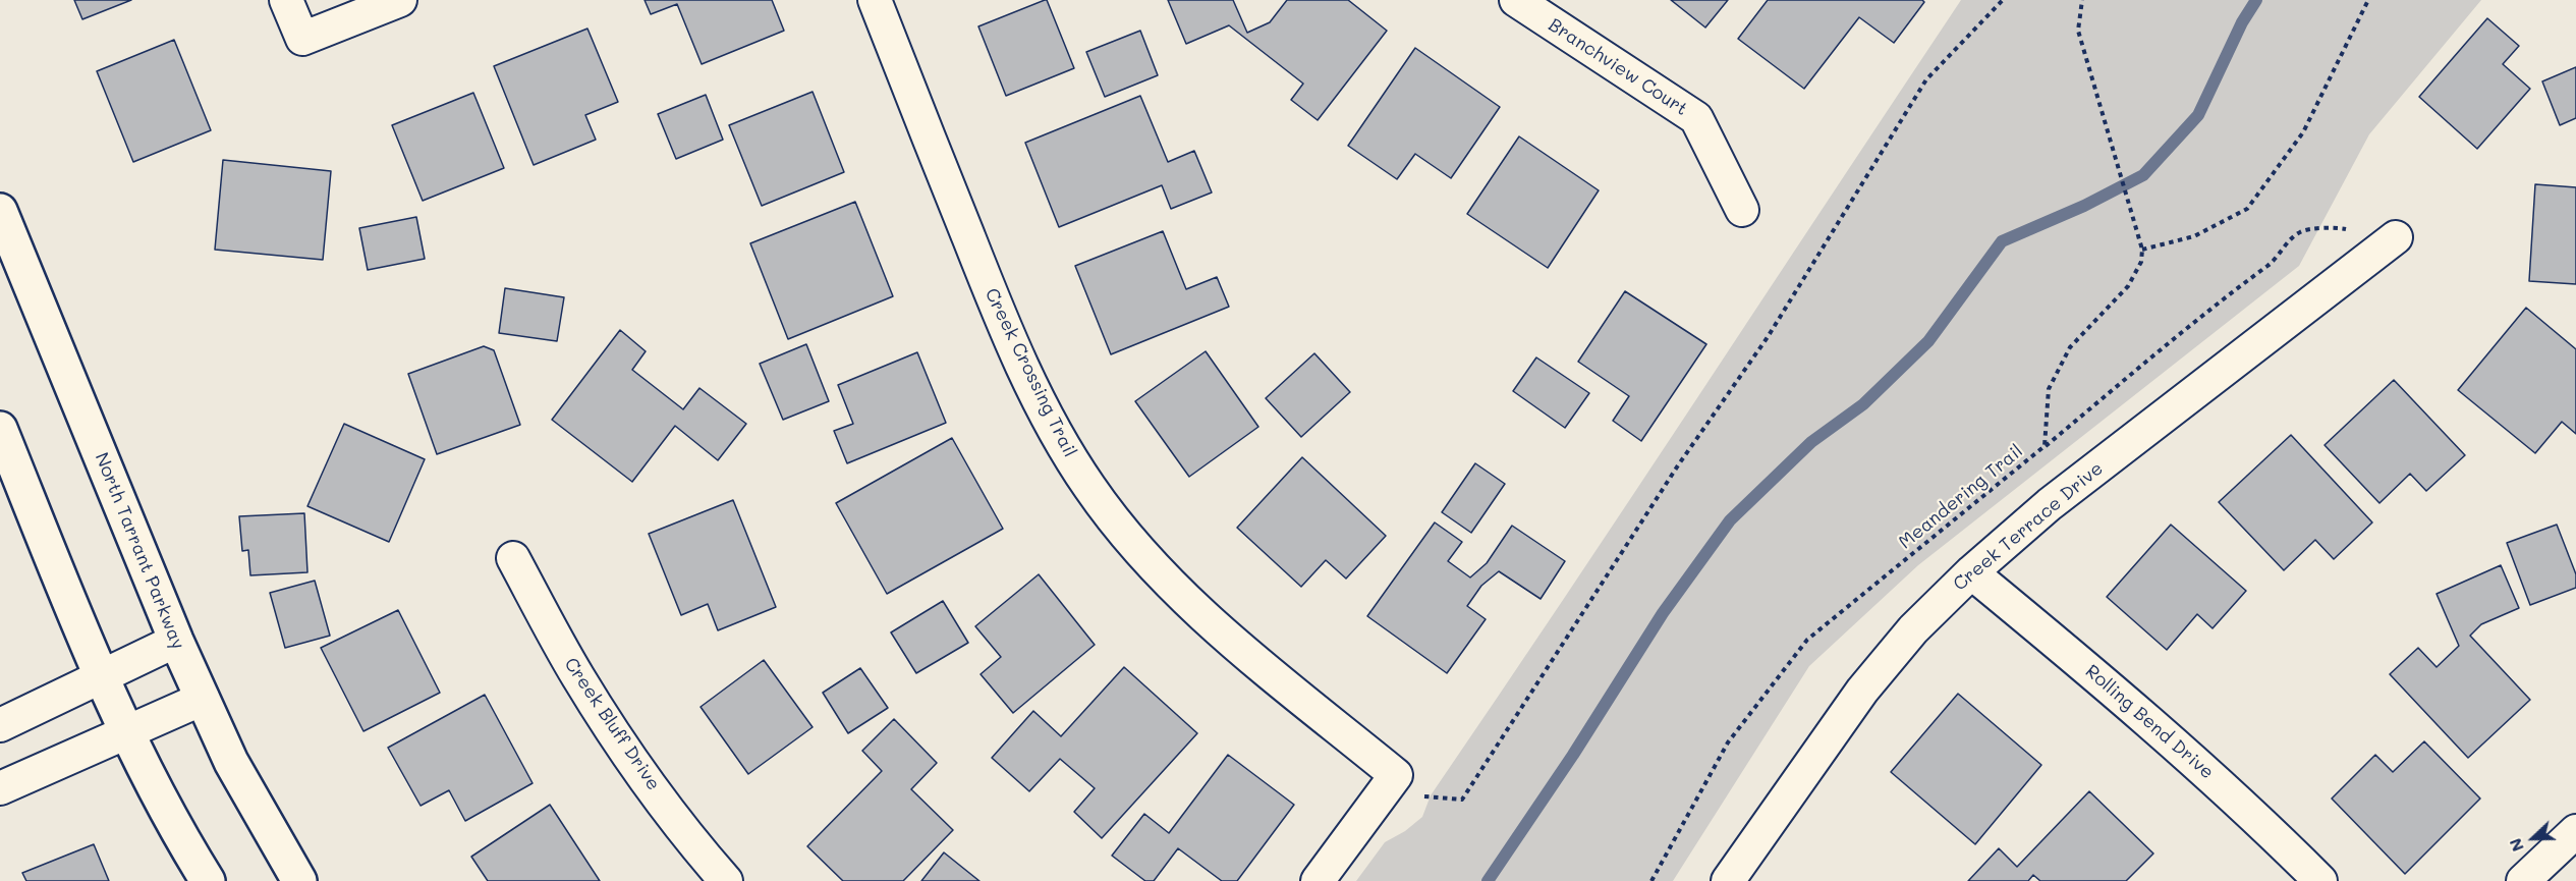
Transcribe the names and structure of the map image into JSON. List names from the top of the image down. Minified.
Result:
{"streets":{"main road":["North Tarrant Parkway"],"street":["Branchview Court","Creek Crossing Trail","Creek Terrace Drive","Rolling Bend Drive","Creek Bluff Drive"],"path":["Meandering Trail"]},"crossings":[["Creek Terrace Drive","Rolling Bend Drive"]],"north":"left"}
